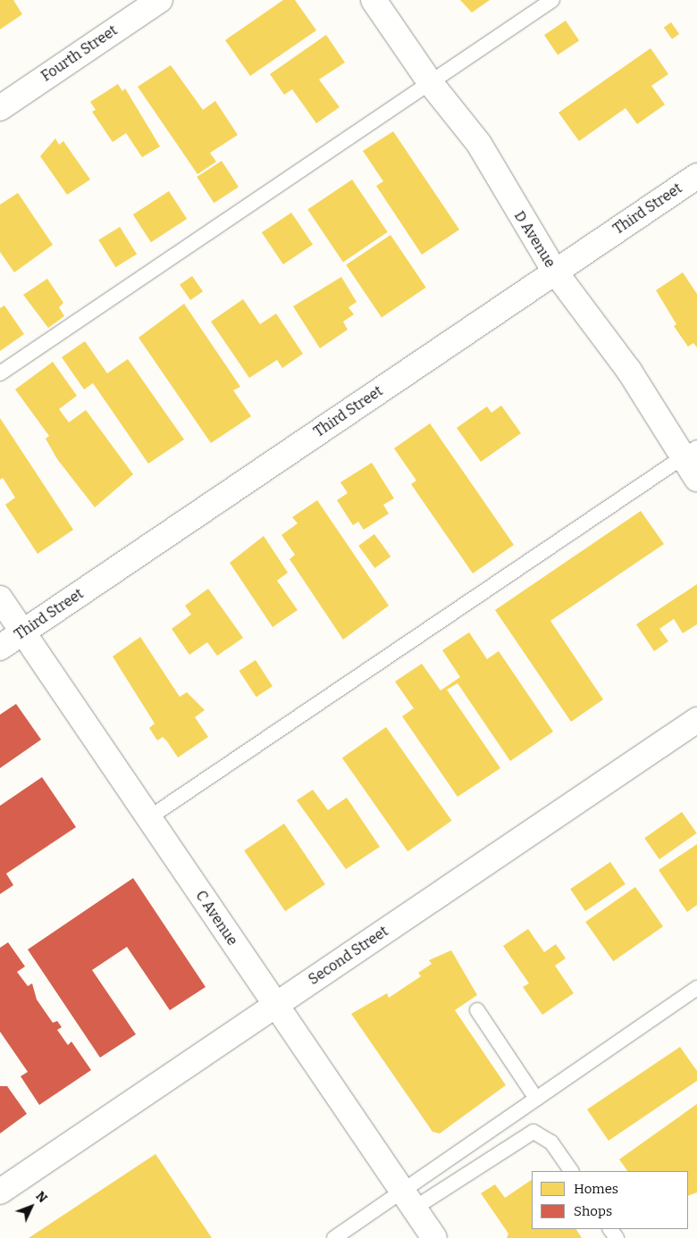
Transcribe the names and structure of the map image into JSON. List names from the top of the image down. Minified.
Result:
{"streets":{"street":["Fourth Street","Third Street","D Avenue","C Avenue","Second Street"]},"crossings":[["Third Street","D Avenue"],["Third Street","C Avenue"],["C Avenue","Second Street"]],"legend":["Homes","Shops"],"north":"top right"}
